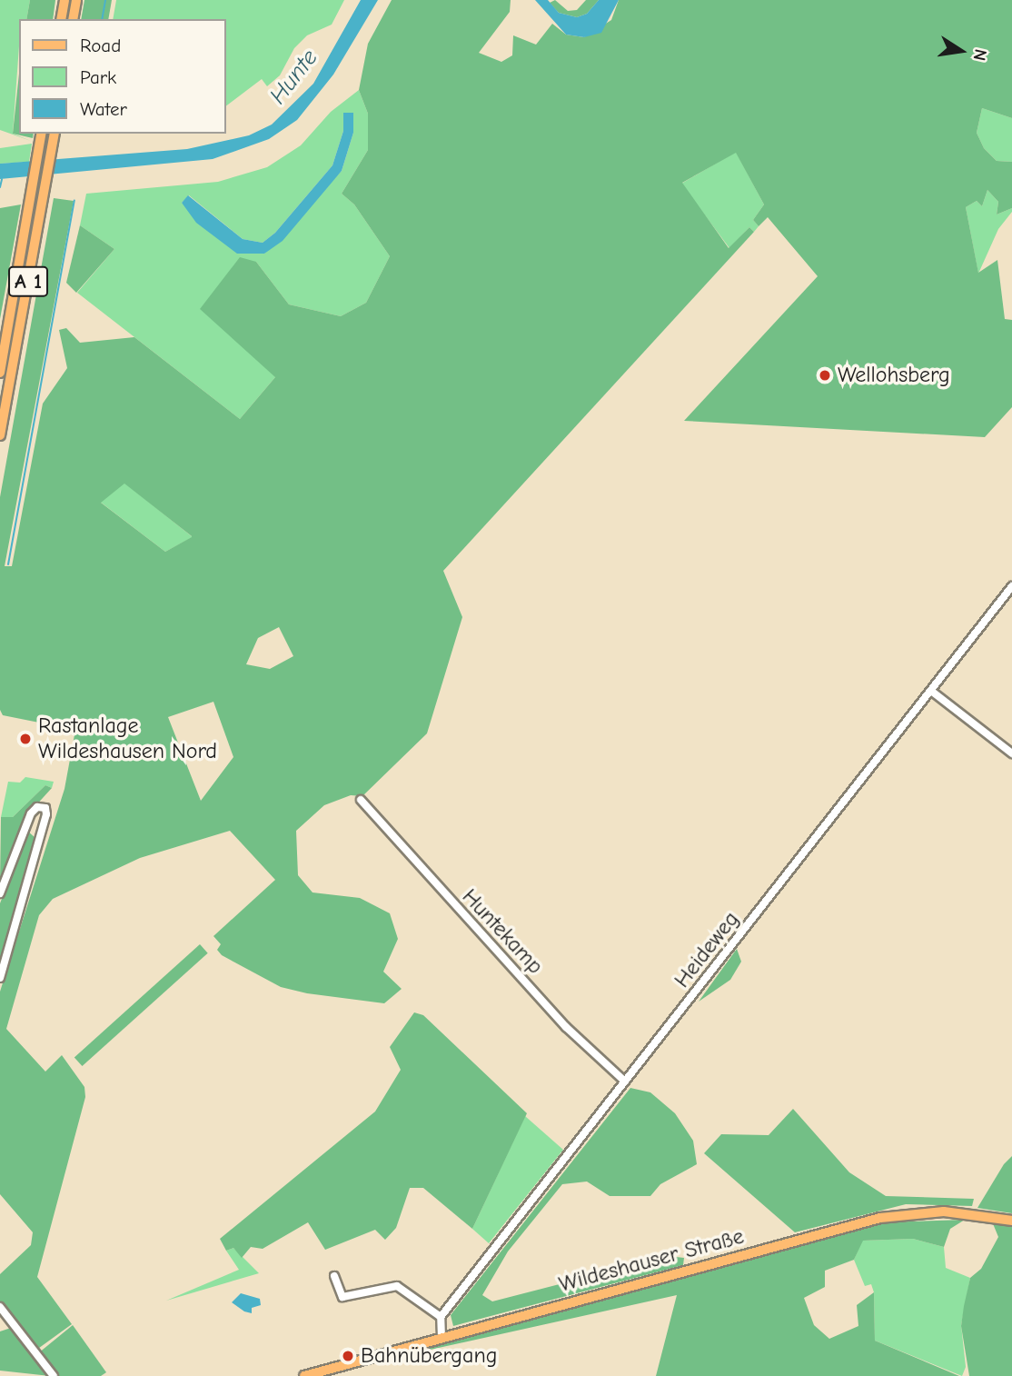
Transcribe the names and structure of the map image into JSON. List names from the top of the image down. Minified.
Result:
{"streets":{"highway":["A 1"],"main road":["Wildeshauser Straße"],"street":["Huntekamp","Heideweg"]},"crossings":[["Huntekamp","Heideweg"]],"water":["Hunte"],"places":["Wellohsberg","Rastanlage Wildeshausen Nord","Bahnübergang"],"legend":["Road","Park","Water"],"north":"right"}
